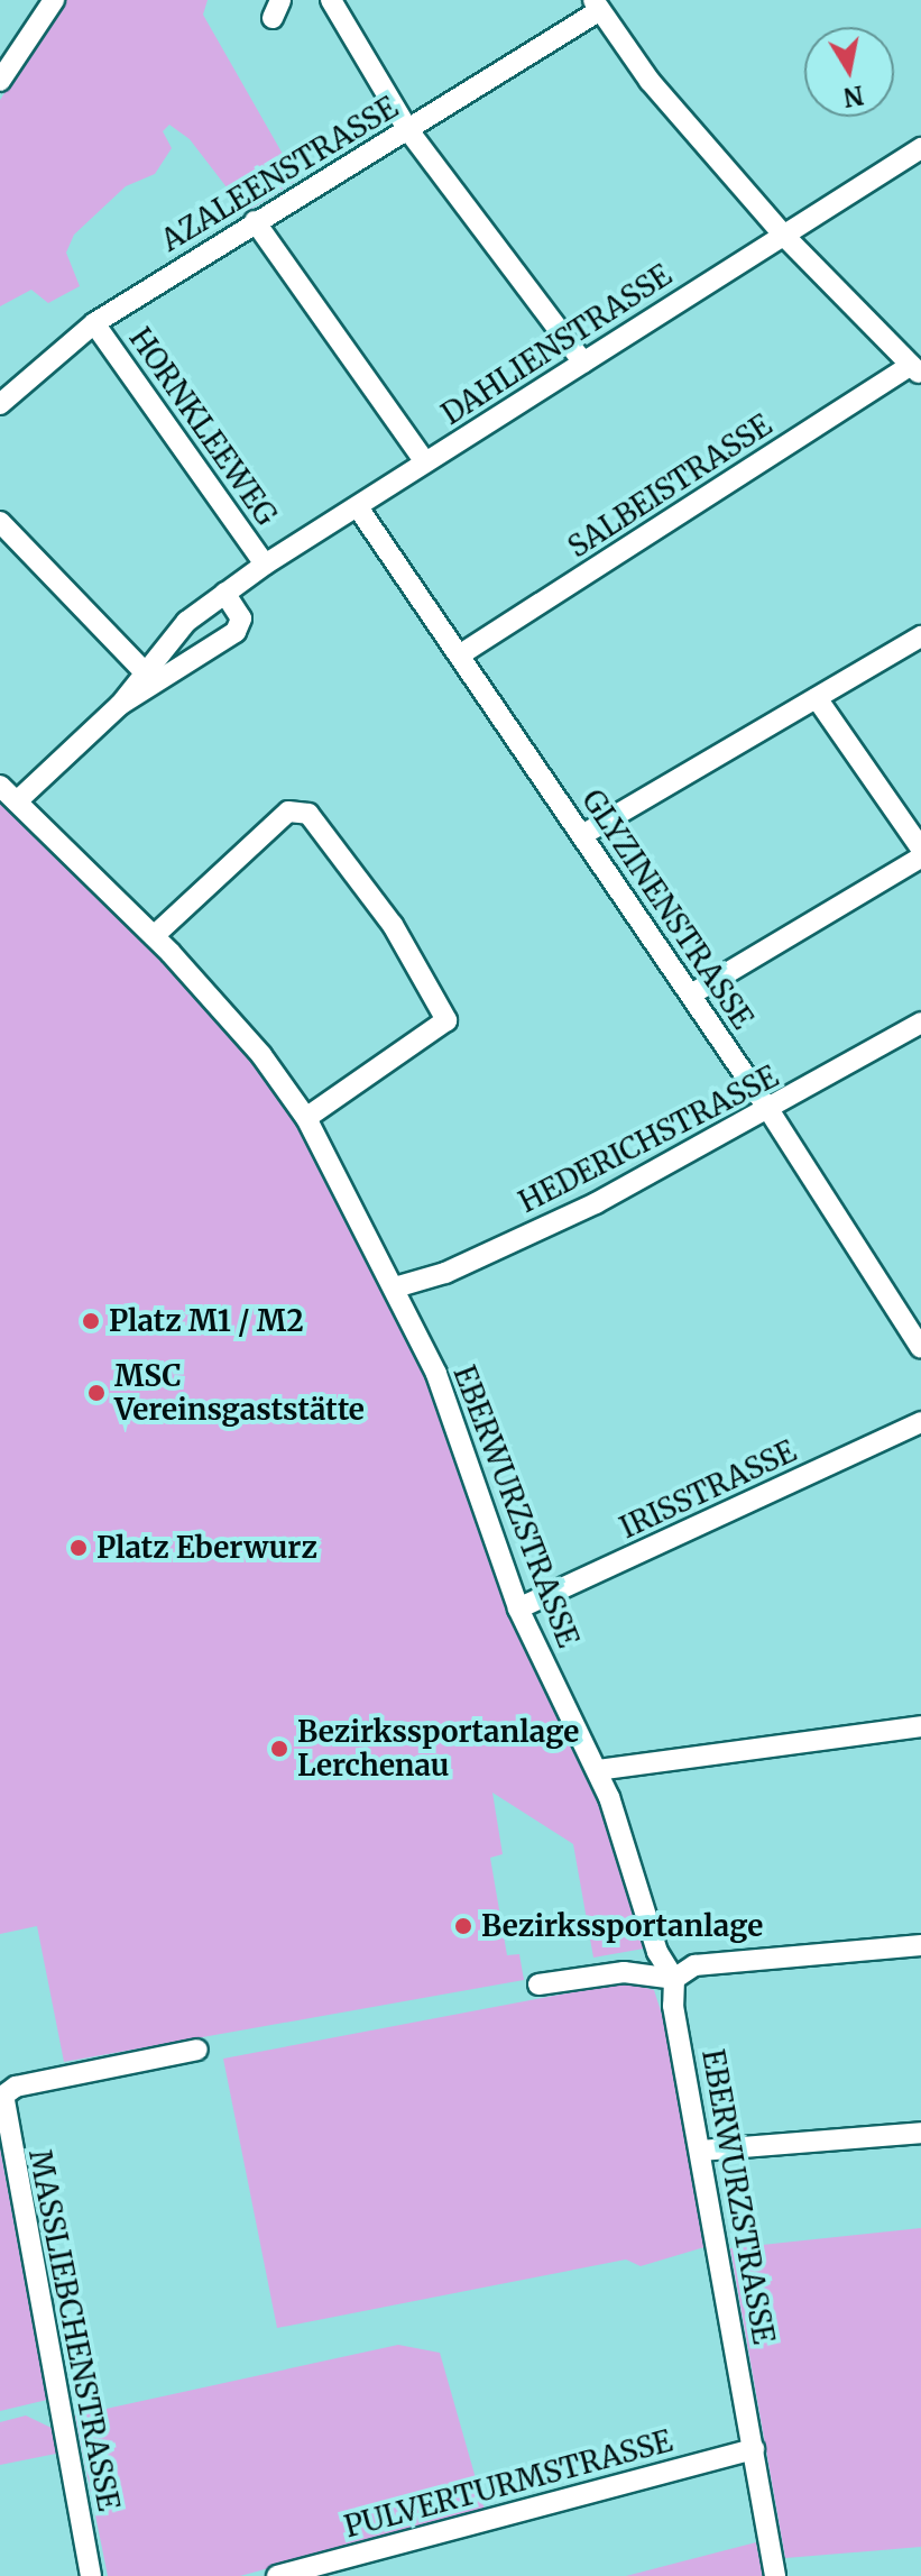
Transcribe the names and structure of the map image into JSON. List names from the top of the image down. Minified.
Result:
{"streets":{"street":["AZALEENSTRASSE","DAHLIENSTRASSE","HORNKLEEWEG","SALBEISTRASSE","GLYZINENSTRASSE","HEDERICHSTRASSE","IRISSTRASSE","EBERWURZSTRASSE","MASSLIEBCHENSTRASSE","PULVERTURMSTRASSE"]},"crossings":[["AZALEENSTRASSE","HORNKLEEWEG"],["DAHLIENSTRASSE","HORNKLEEWEG"],["DAHLIENSTRASSE","GLYZINENSTRASSE"],["DAHLIENSTRASSE","EBERWURZSTRASSE"],["SALBEISTRASSE","GLYZINENSTRASSE"],["GLYZINENSTRASSE","HEDERICHSTRASSE"],["HEDERICHSTRASSE","EBERWURZSTRASSE"],["IRISSTRASSE","EBERWURZSTRASSE"],["EBERWURZSTRASSE","PULVERTURMSTRASSE"]],"places":["Platz M1 / M2","MSC Vereinsgaststätte","Platz Eberwurz","Bezirkssportanlage Lerchenau","Bezirkssportanlage"],"north":"bottom"}
